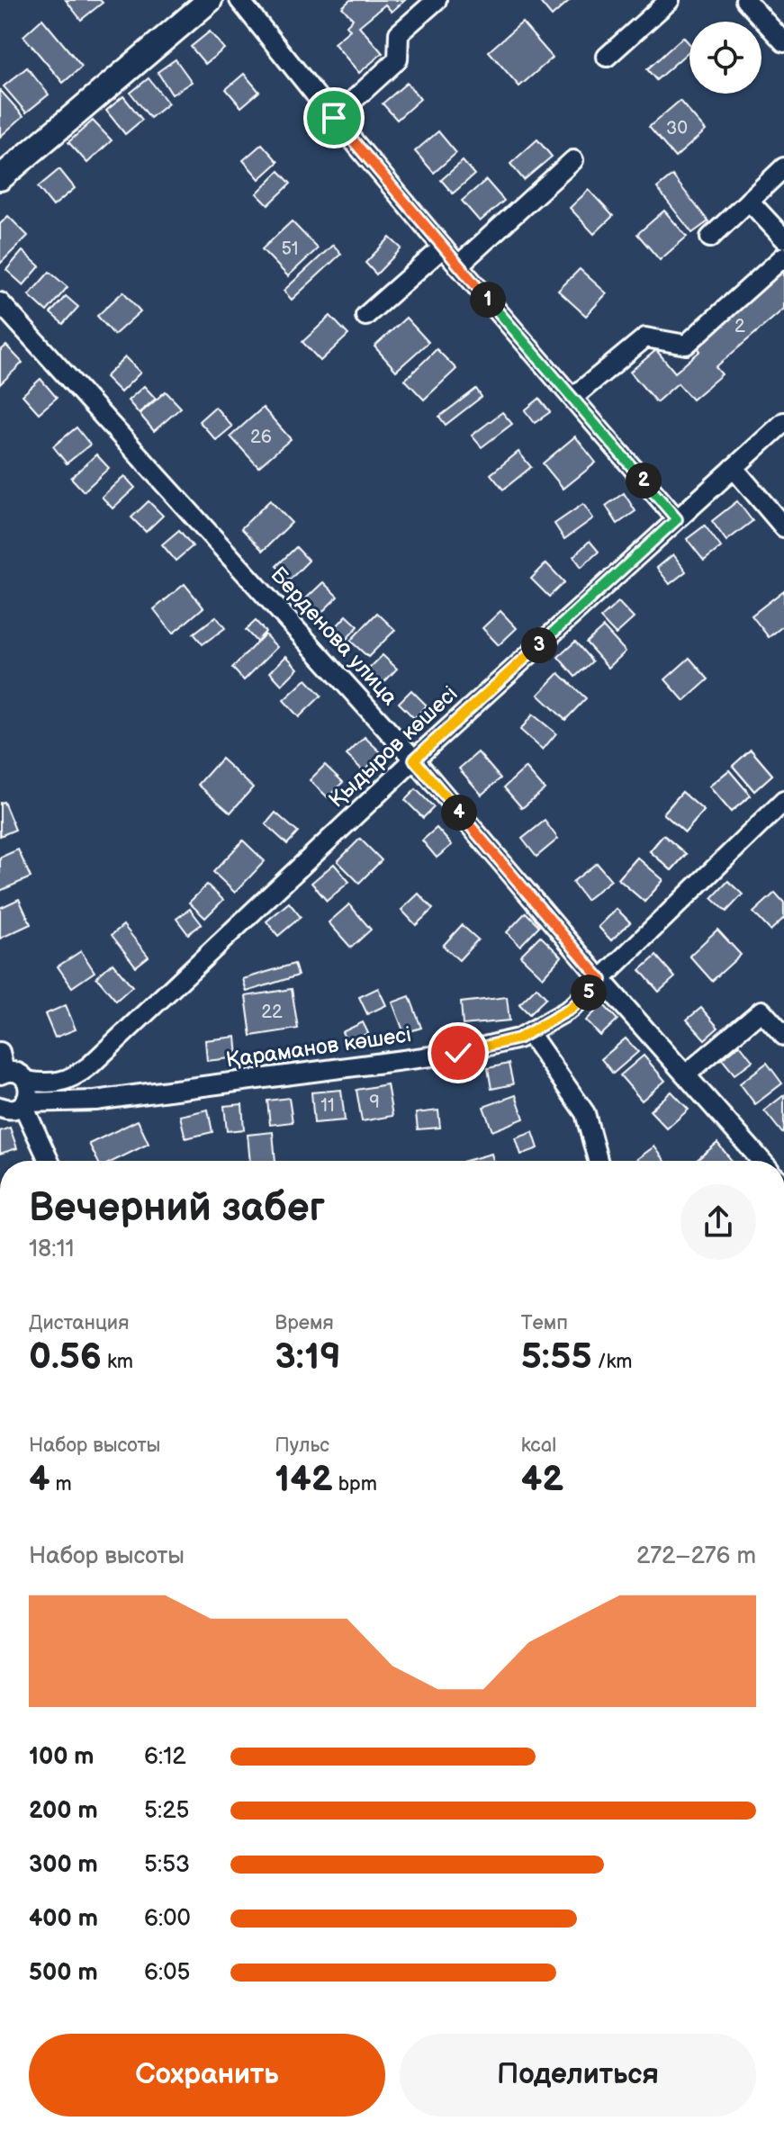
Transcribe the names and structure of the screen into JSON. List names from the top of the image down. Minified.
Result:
{"streets":{"street":["Берденова улица","Қыдыров көшесі","Қараманов көшесі"]},"crossings":[["Берденова улица","Қыдыров көшесі"],["Берденова улица","Қараманов көшесі"]],"house_numbers":["30","51","2","26","22","9","11"],"page":{"pins":["1","2","3","4","5"],"heading":["Вечерний забег","18:11"],"stats":[["Дистанция","0.56 km"],["Время","3:19"],["Темп","5:55 /km"],["Набор высоты","4 m"],["Пульс","142 bpm"],["kcal","42"]],"chart":["Набор высоты","272–276 m"],"list":[{"name":"100 m","note":"6:12"},{"name":"200 m","note":"5:25"},{"name":"300 m","note":"5:53"},{"name":"400 m","note":"6:00"},{"name":"500 m","note":"6:05"}],"buttons":["Сохранить","Поделиться"]}}
